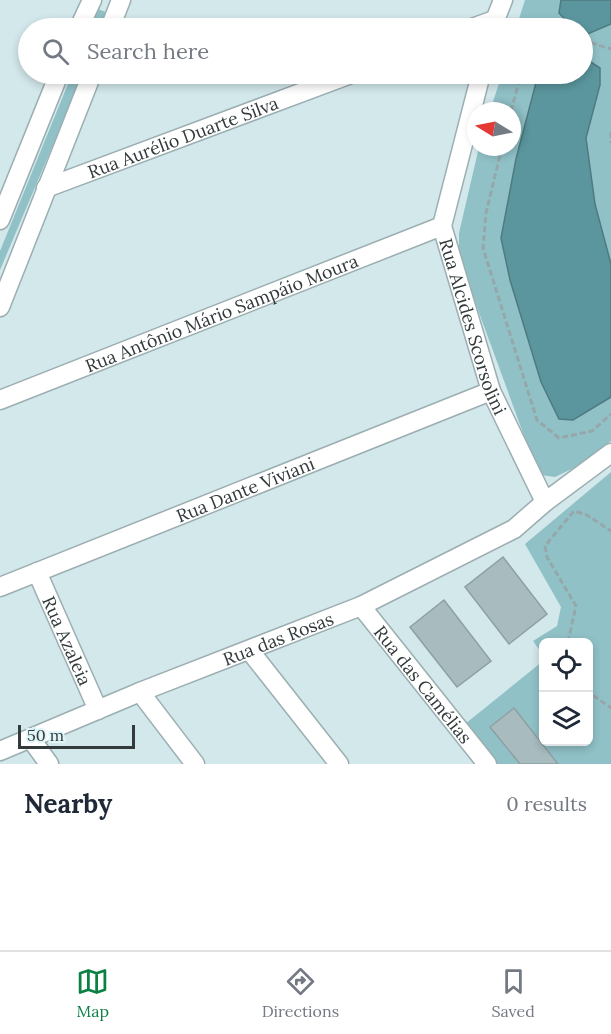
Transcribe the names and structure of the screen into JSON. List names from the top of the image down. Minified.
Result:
{"streets":{"street":["Rua Aurélio Duarte Silva","Rua Antônio Mário Sampáio Moura","Rua Alcides Scorsolini","Rua Dante Viviani","Rua das Rosas","Rua Azaleia","Rua das Camélias"]},"crossings":[["Rua Antônio Mário Sampáio Moura","Rua Alcides Scorsolini"],["Rua Alcides Scorsolini","Rua Dante Viviani"],["Rua Alcides Scorsolini","Rua das Rosas"],["Rua Dante Viviani","Rua Azaleia"],["Rua das Rosas","Rua Azaleia"],["Rua das Rosas","Rua das Camélias"]],"scale_bar":"50 m","north":"left","page":{"search":"Search here","scale":"50 m","heading":["Nearby","0 results"],"nav":["Map","Directions","Saved"]}}
